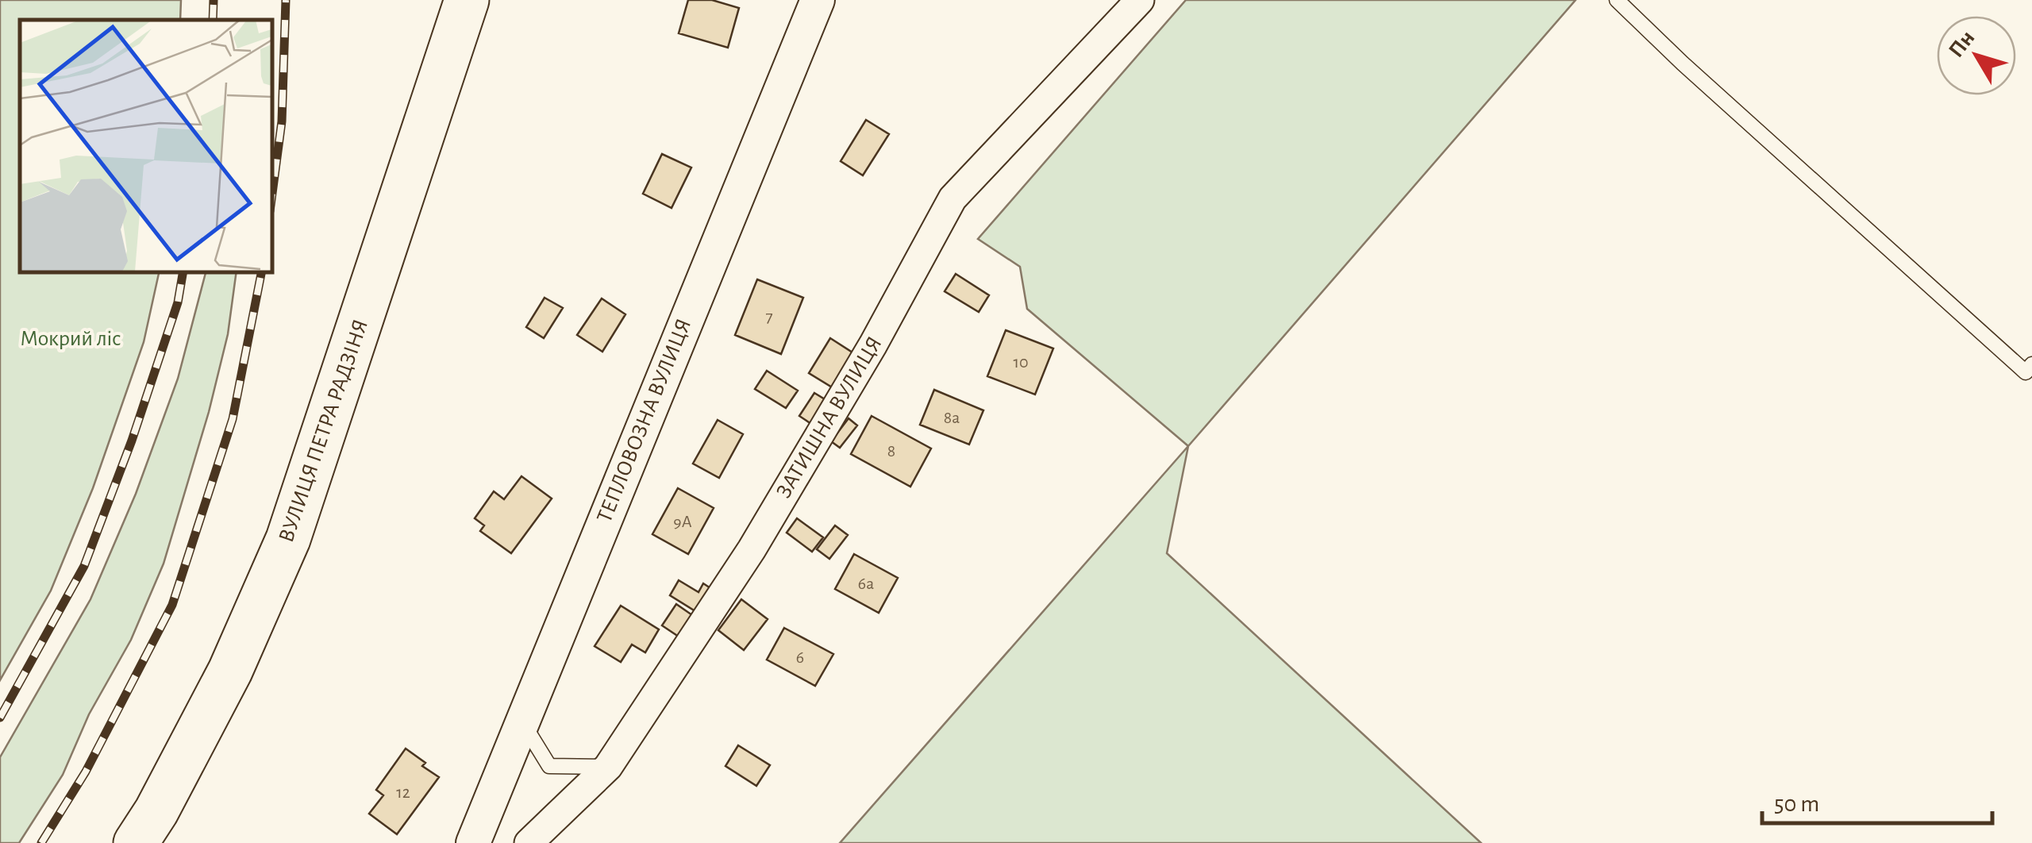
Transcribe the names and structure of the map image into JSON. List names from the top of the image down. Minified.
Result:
{"streets":{"main road":["ВУЛИЦЯ ПЕТРА РАДЗІНЯ"],"street":["ЗАТИШНА ВУЛИЦЯ","ТЕПЛОВОЗНА ВУЛИЦЯ"]},"parks":["Мокрий ліс"],"house_numbers":["7","10","8а","8","9А","6а","6","12"],"scale_bar":"50 m","north":"top left"}
